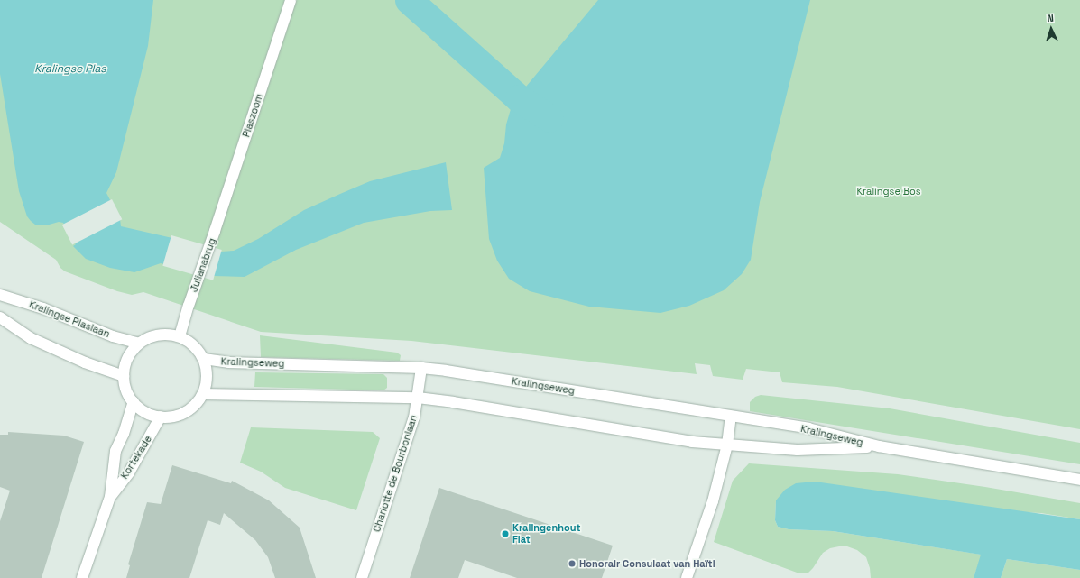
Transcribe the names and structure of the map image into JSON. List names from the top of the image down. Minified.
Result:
{"streets":{"main road":["Plaszoom","Julianabrug","Kralingse Plaslaan","Kralingseweg","Kortekade","Charlotte de Bourbonlaan"]},"crossings":[["Plaszoom","Julianabrug"],["Julianabrug","Kralingse Plaslaan"],["Julianabrug","Kralingseweg"],["Julianabrug","Kortekade"],["Kralingse Plaslaan","Kralingseweg"],["Kralingse Plaslaan","Kortekade"],["Kralingseweg","Kortekade"],["Kralingseweg","Charlotte de Bourbonlaan"]],"water":["Kralingse Plas"],"parks":["Kralingse Bos"],"places":["Kralingenhout Flat","Honorair Consulaat van Haïti"],"north":"top"}
